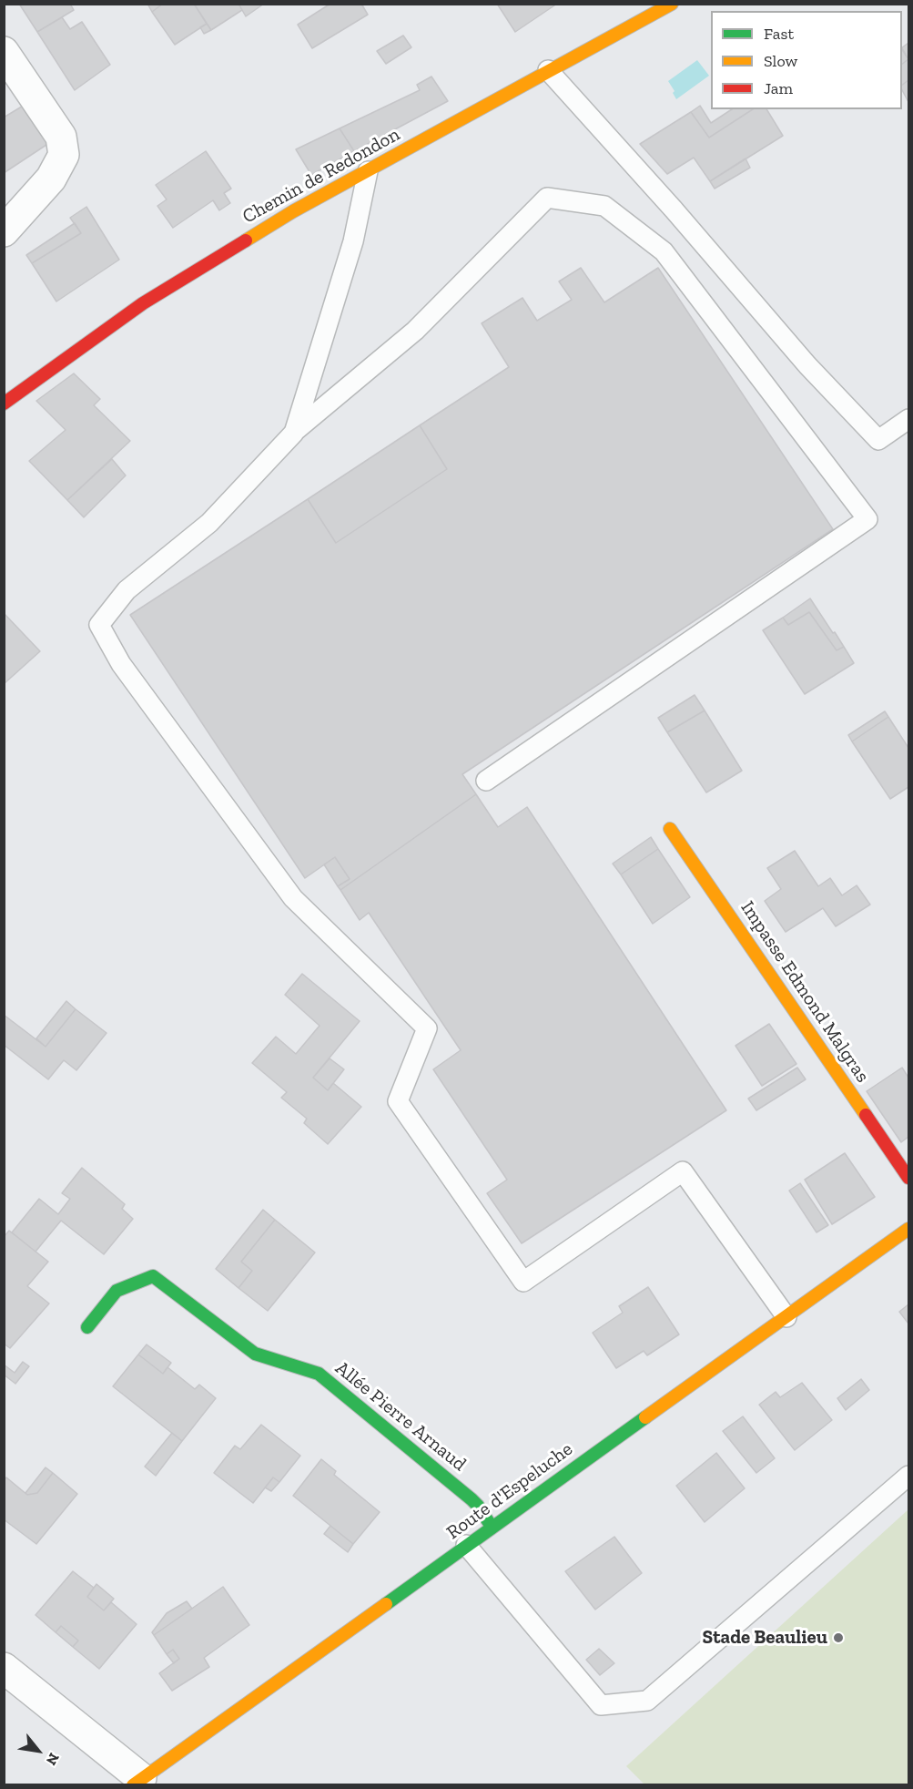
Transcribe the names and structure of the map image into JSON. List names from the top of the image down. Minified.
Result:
{"streets":{"street":["Chemin de Redondon","Impasse Edmond Malgras","Allée Pierre Arnaud","Route d'Espeluche"]},"crossings":[["Allée Pierre Arnaud","Route d'Espeluche"]],"places":["Stade Beaulieu"],"legend":["Fast","Slow","Jam"],"north":"bottom right"}
